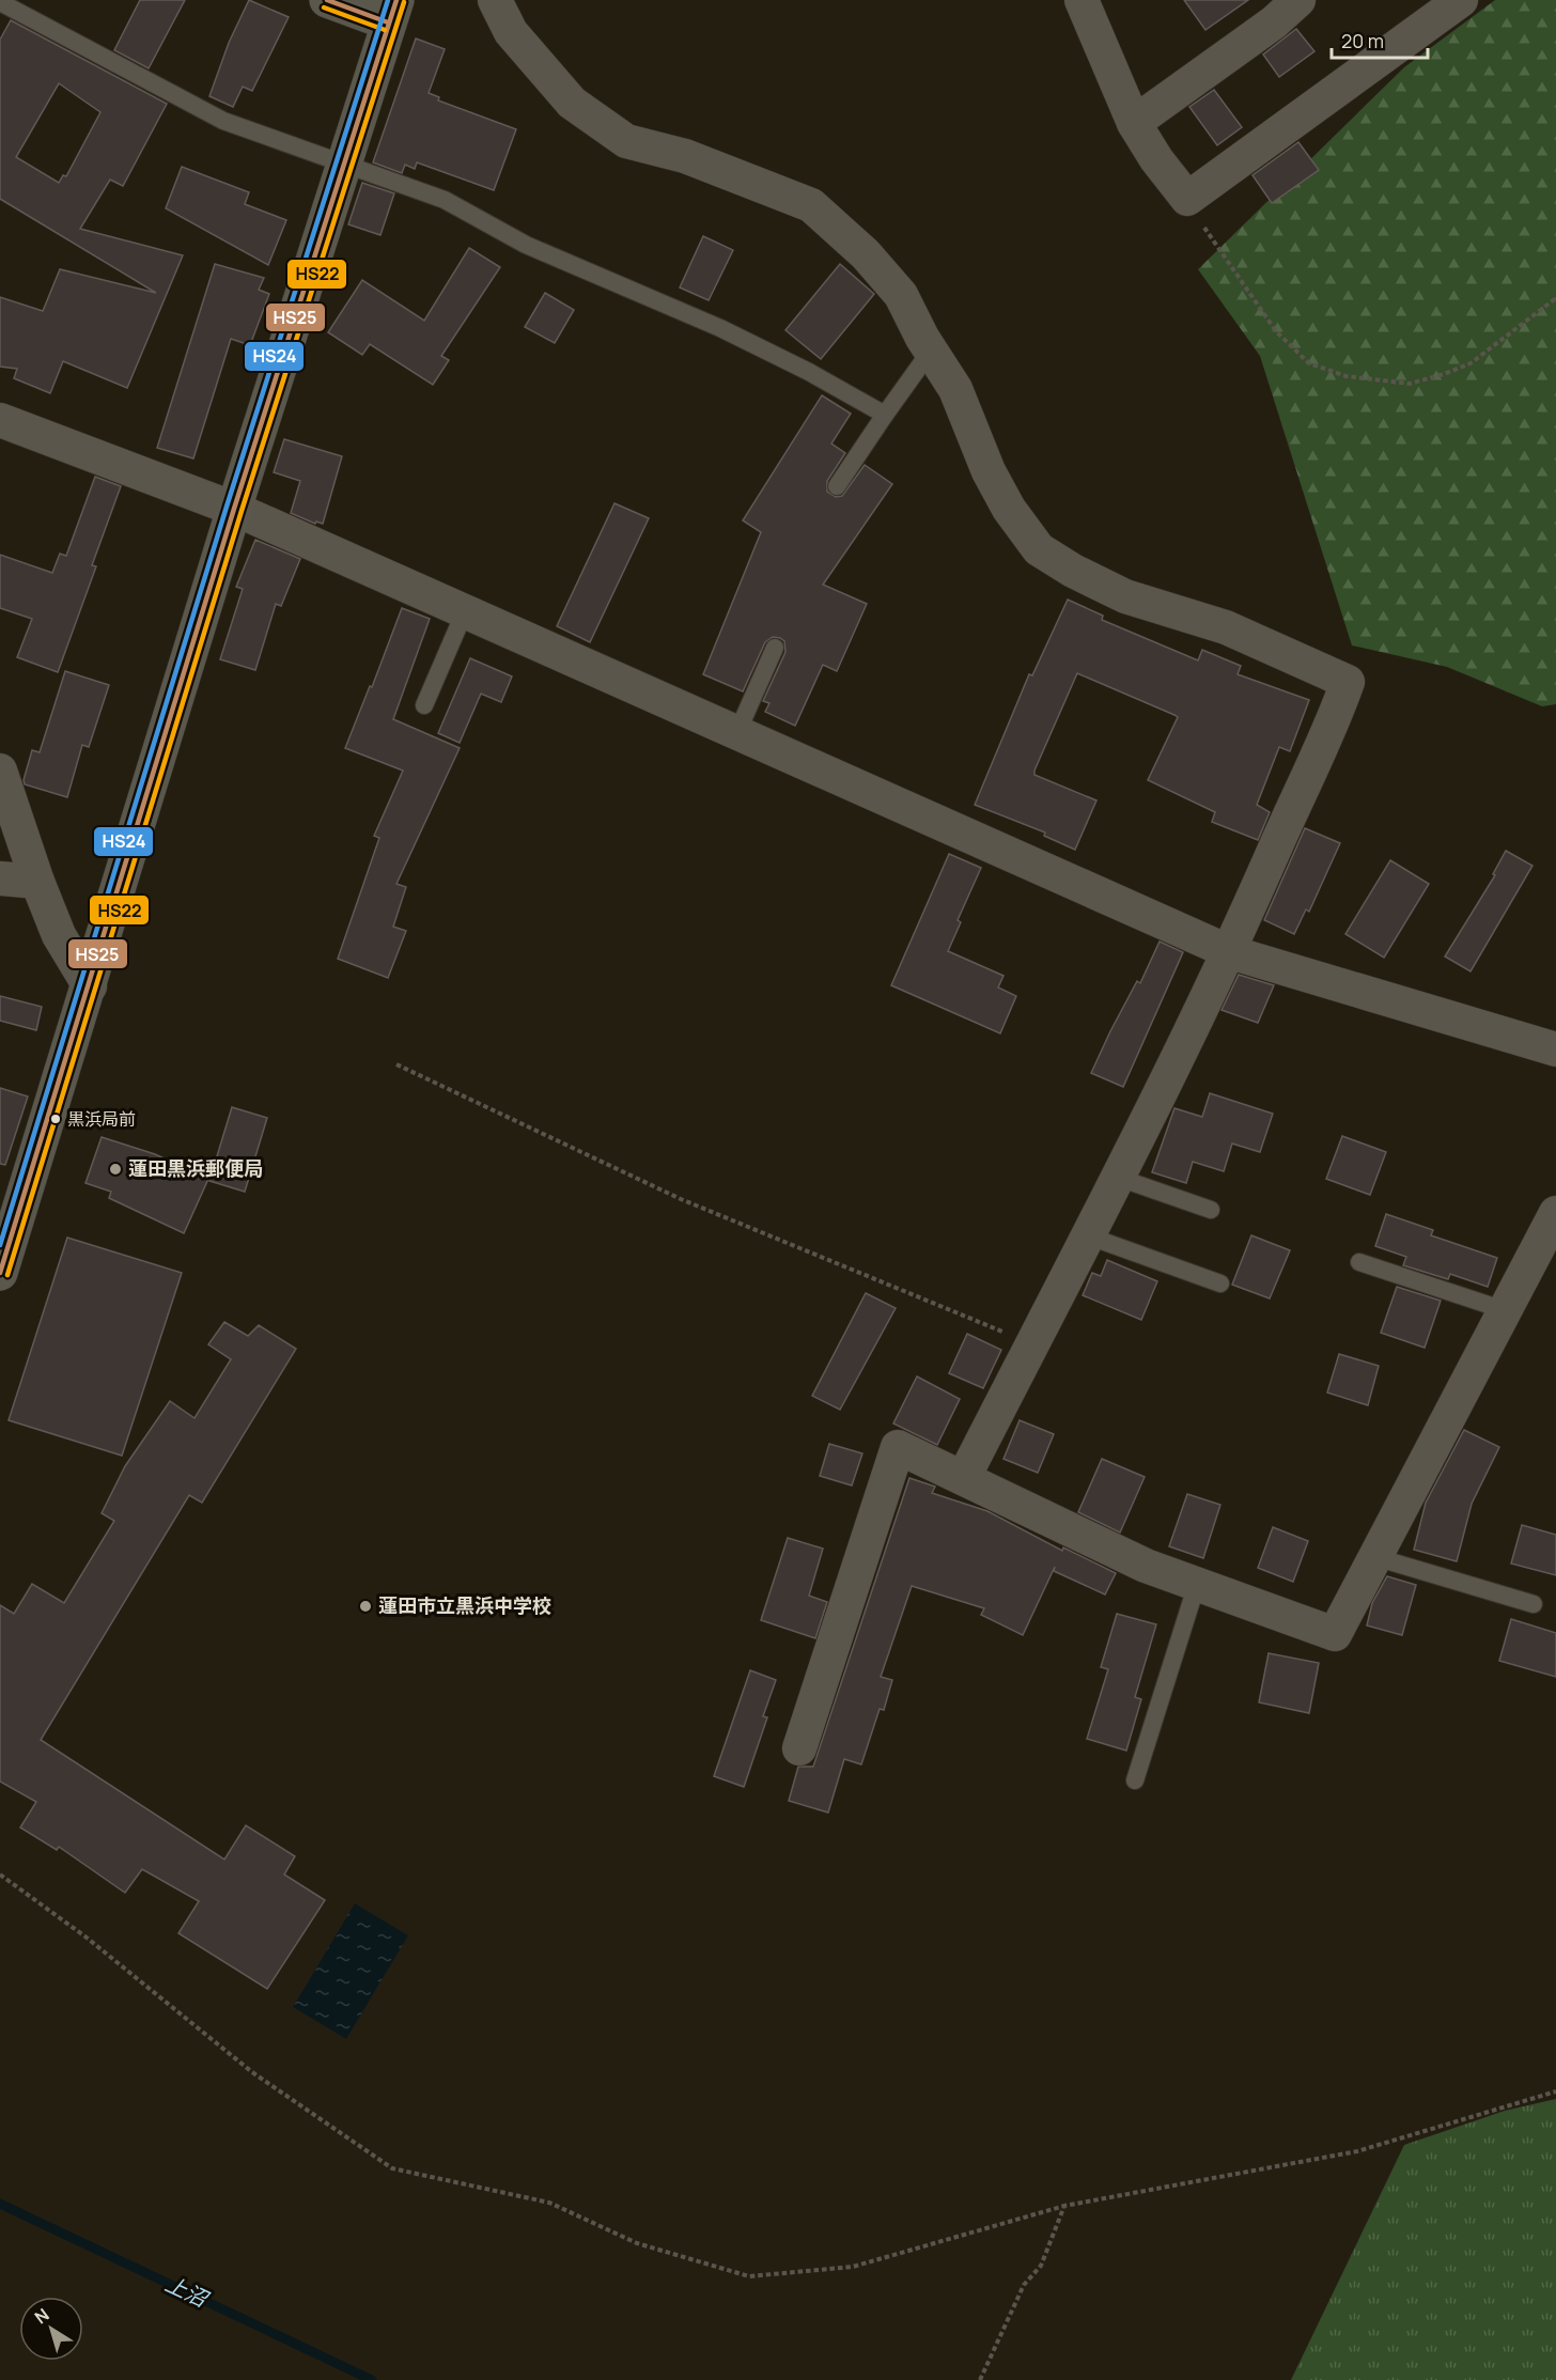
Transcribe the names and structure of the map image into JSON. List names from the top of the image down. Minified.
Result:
{"water":["上沼"],"places":["黒浜局前","蓮田黒浜郵便局","蓮田市立黒浜中学校"],"lines":["transit line HS25","transit line HS24","transit line HS22"],"scale_bar":"20 m","north":"top left"}
